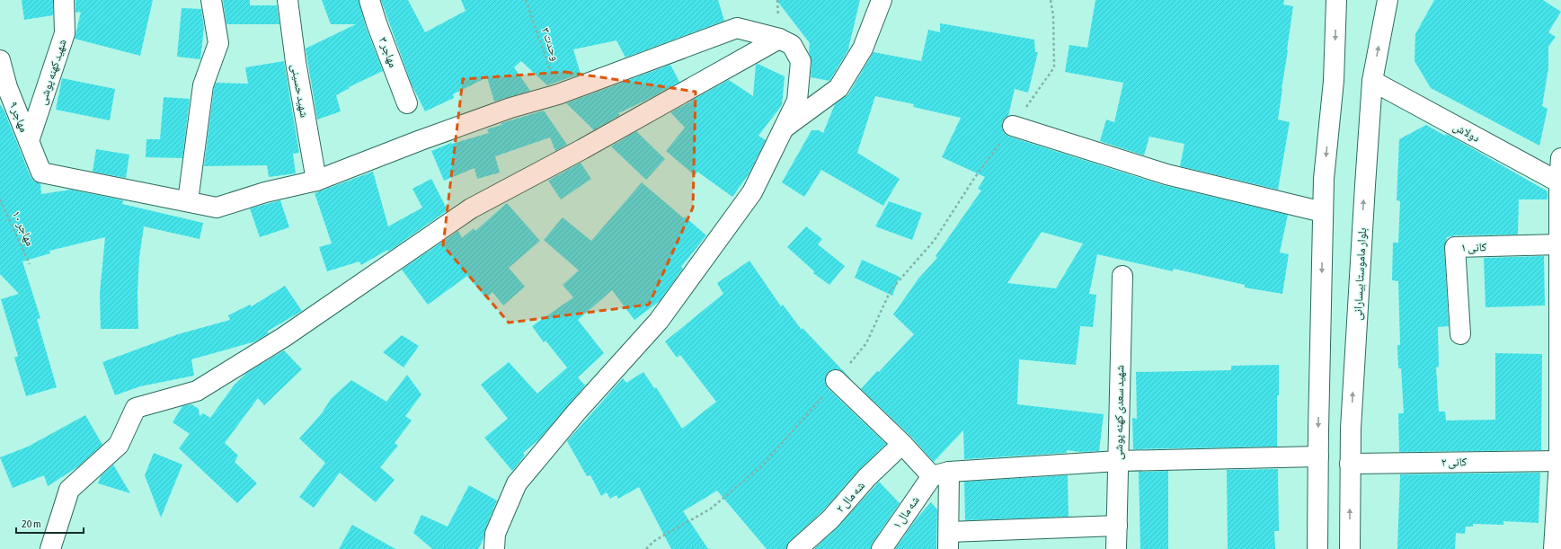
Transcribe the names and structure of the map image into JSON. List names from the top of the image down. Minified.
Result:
{"streets":{"street":["مهاجر ۳","شهید کهنه پوشی","شهید حسینی","مهاجر ۹","دولاش","کانی ۱","بلوار ماموستا بیسارانی","شهید سعدی کهنه پوشی","کانی ۲","شه مال ۲","شه مال ۱"],"path":["وحدت ۳","مهاجر ۱۰"]},"crossings":[["شهید کهنه پوشی","مهاجر ۹"],["دولاش","بلوار ماموستا بیسارانی"],["بلوار ماموستا بیسارانی","کانی ۲"]],"scale_bar":"20 m"}
